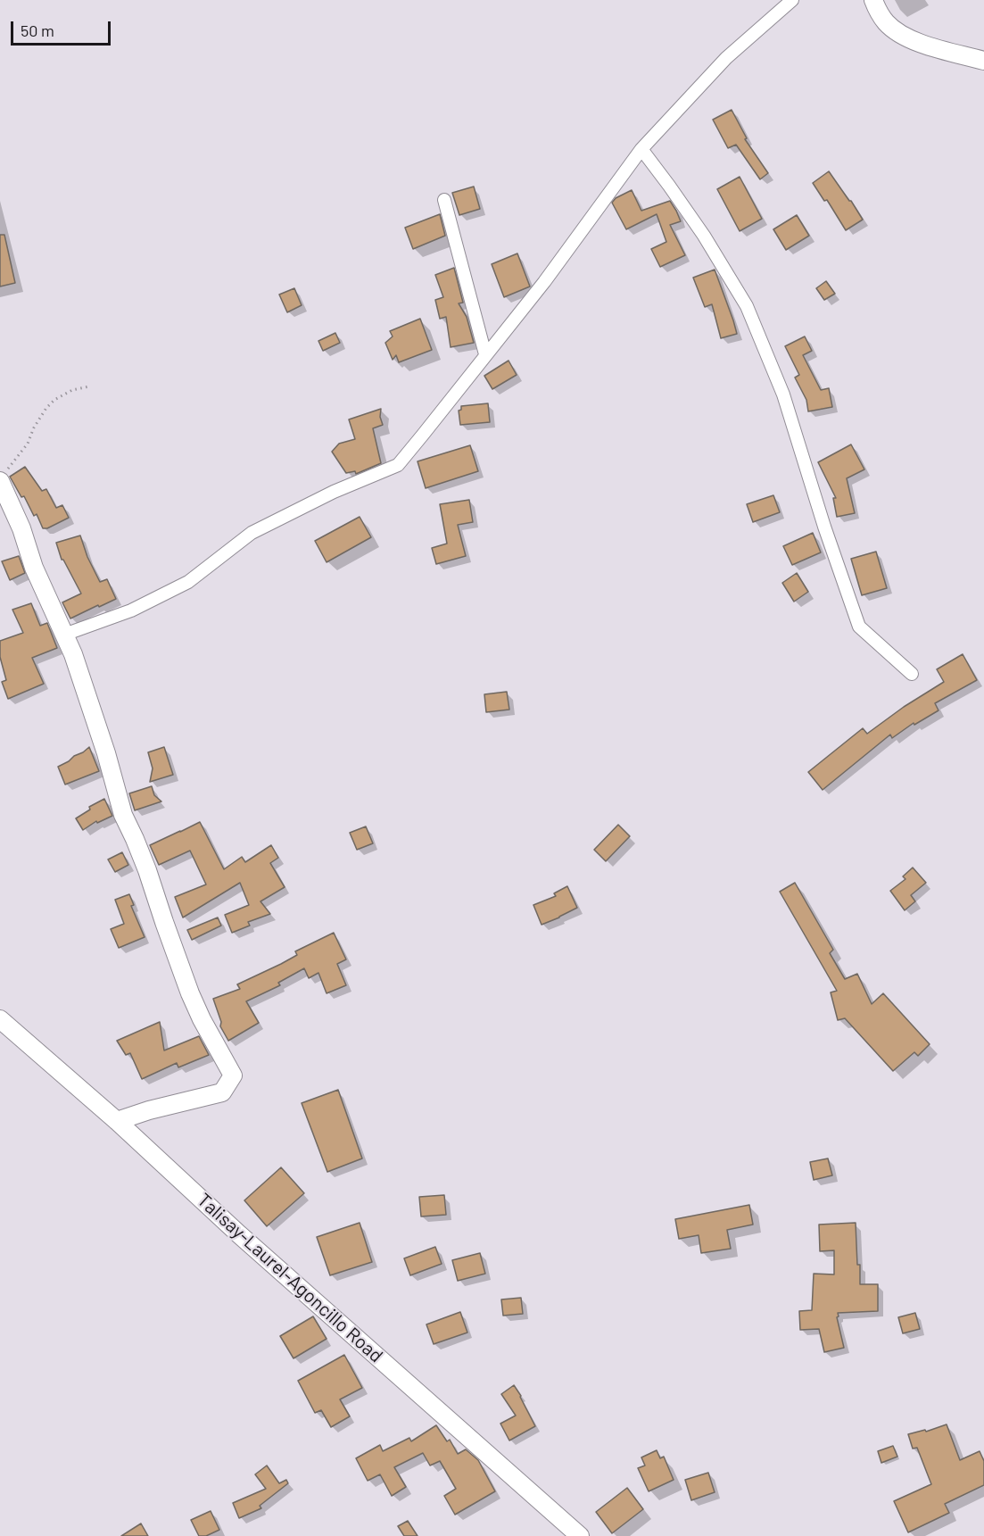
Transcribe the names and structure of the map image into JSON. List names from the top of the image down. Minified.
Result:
{"streets":{"main road":["Talisay-Laurel-Agoncillo Road"]},"scale_bar":"50 m"}
